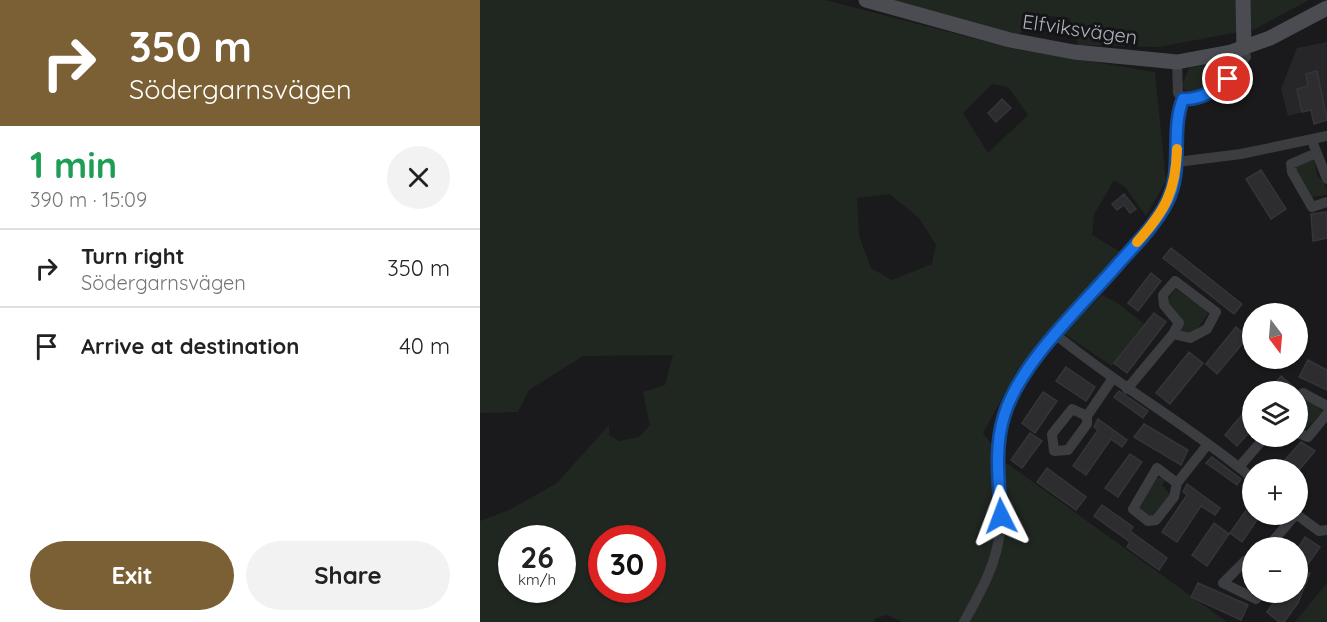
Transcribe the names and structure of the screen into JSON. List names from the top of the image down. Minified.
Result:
{"streets":{"street":["Elfviksvägen"]},"north":"bottom","page":{"turn":["350 m","Södergarnsvägen"],"heading":["1 min","390 m · 15:09"],"list":[{"name":"Turn right","note":"Södergarnsvägen","value":"350 m"},{"name":"Arrive at destination","value":"40 m"}],"map_buttons":["+","−"],"speed":"26 km/h","limit":"30","buttons":["Exit","Share"]}}
